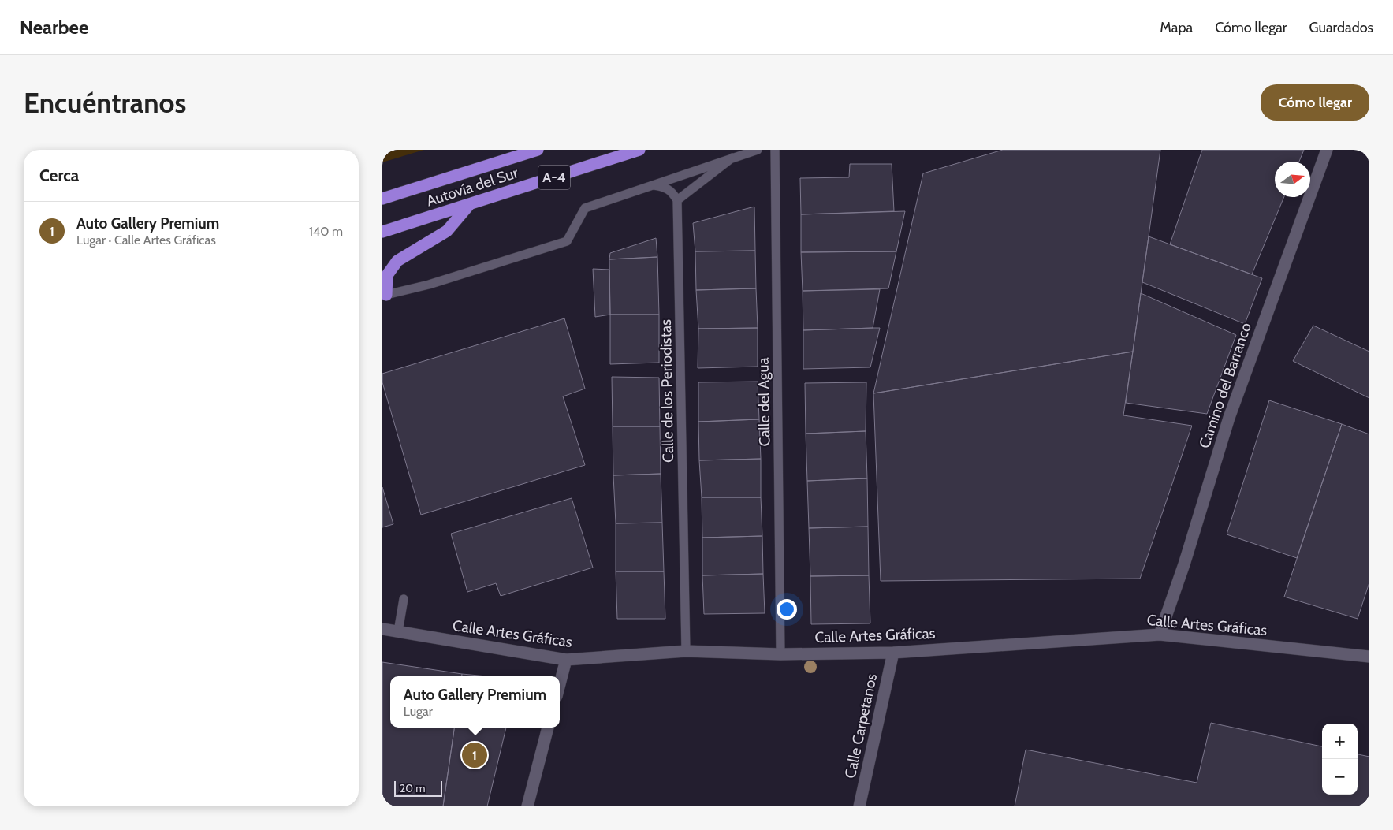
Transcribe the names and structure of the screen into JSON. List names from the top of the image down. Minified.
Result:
{"streets":{"highway":["A-4","Autovía del Sur"],"street":["Camino del Barranco","Calle Artes Gráficas","Calle Carpetanos"],"lane":["Calle de los Periodistas","Calle del Agua"]},"crossings":[["Camino del Barranco","Calle Artes Gráficas"],["Calle de los Periodistas","Calle Artes Gráficas"],["Calle del Agua","Calle Artes Gráficas"],["Calle Artes Gráficas","Calle Carpetanos"]],"scale_bar":"20 m","north":"right","page":{"header":"Nearbee","nav":["Mapa","Cómo llegar","Guardados"],"buttons":"Cómo llegar","title":"Encuéntranos","heading":"Cerca","list":[{"mark":"1","name":"Auto Gallery Premium","note":"Lugar · Calle Artes Gráficas","value":"140 m"}],"popup":["Auto Gallery Premium","Lugar"],"map_buttons":["+","−"],"pins":"1","scale":"20 m"}}
